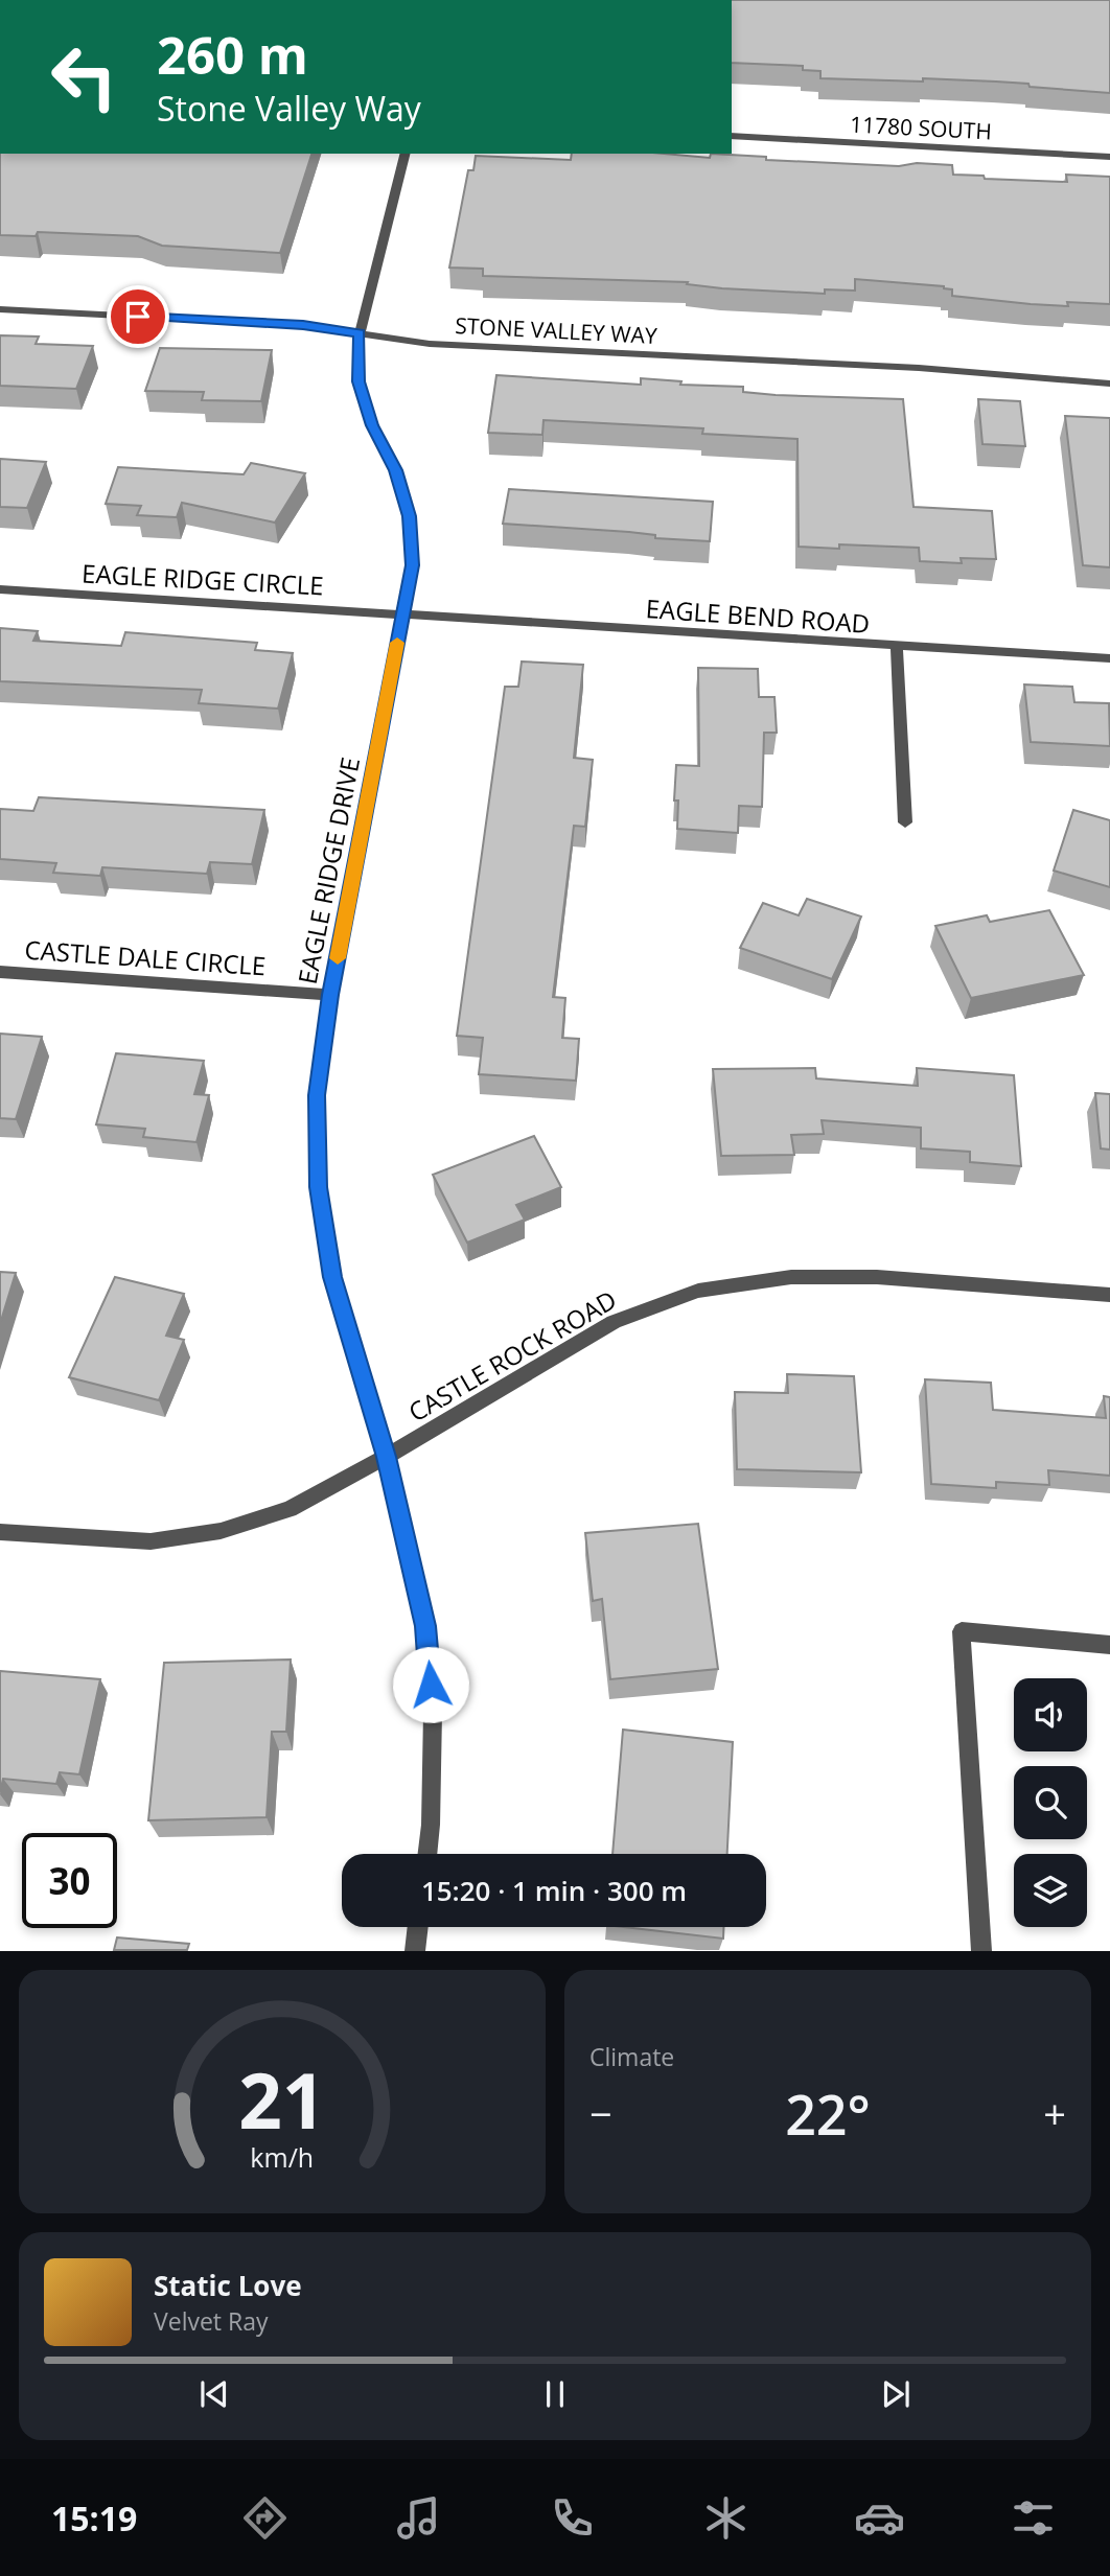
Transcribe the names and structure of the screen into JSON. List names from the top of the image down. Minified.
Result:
{"streets":{"street":["11780 SOUTH","STONE VALLEY WAY","EAGLE RIDGE CIRCLE","EAGLE BEND ROAD","EAGLE RIDGE DRIVE","CASTLE DALE CIRCLE","CASTLE ROCK ROAD"]},"crossings":[["STONE VALLEY WAY","EAGLE RIDGE DRIVE"],["EAGLE RIDGE CIRCLE","EAGLE BEND ROAD"],["EAGLE RIDGE CIRCLE","EAGLE RIDGE DRIVE"],["EAGLE BEND ROAD","EAGLE RIDGE DRIVE"],["EAGLE RIDGE DRIVE","CASTLE DALE CIRCLE"],["EAGLE RIDGE DRIVE","CASTLE ROCK ROAD"]],"page":{"turn":["260 m","Stone Valley Way"],"limit":"30","trip":"15:20 · 1 min · 300 m","tile":"Climate","heat":["−","22°","+"],"song":["Static Love","Velvet Ray"],"tabs":"15:19","gauge":["21","km/h"]}}
